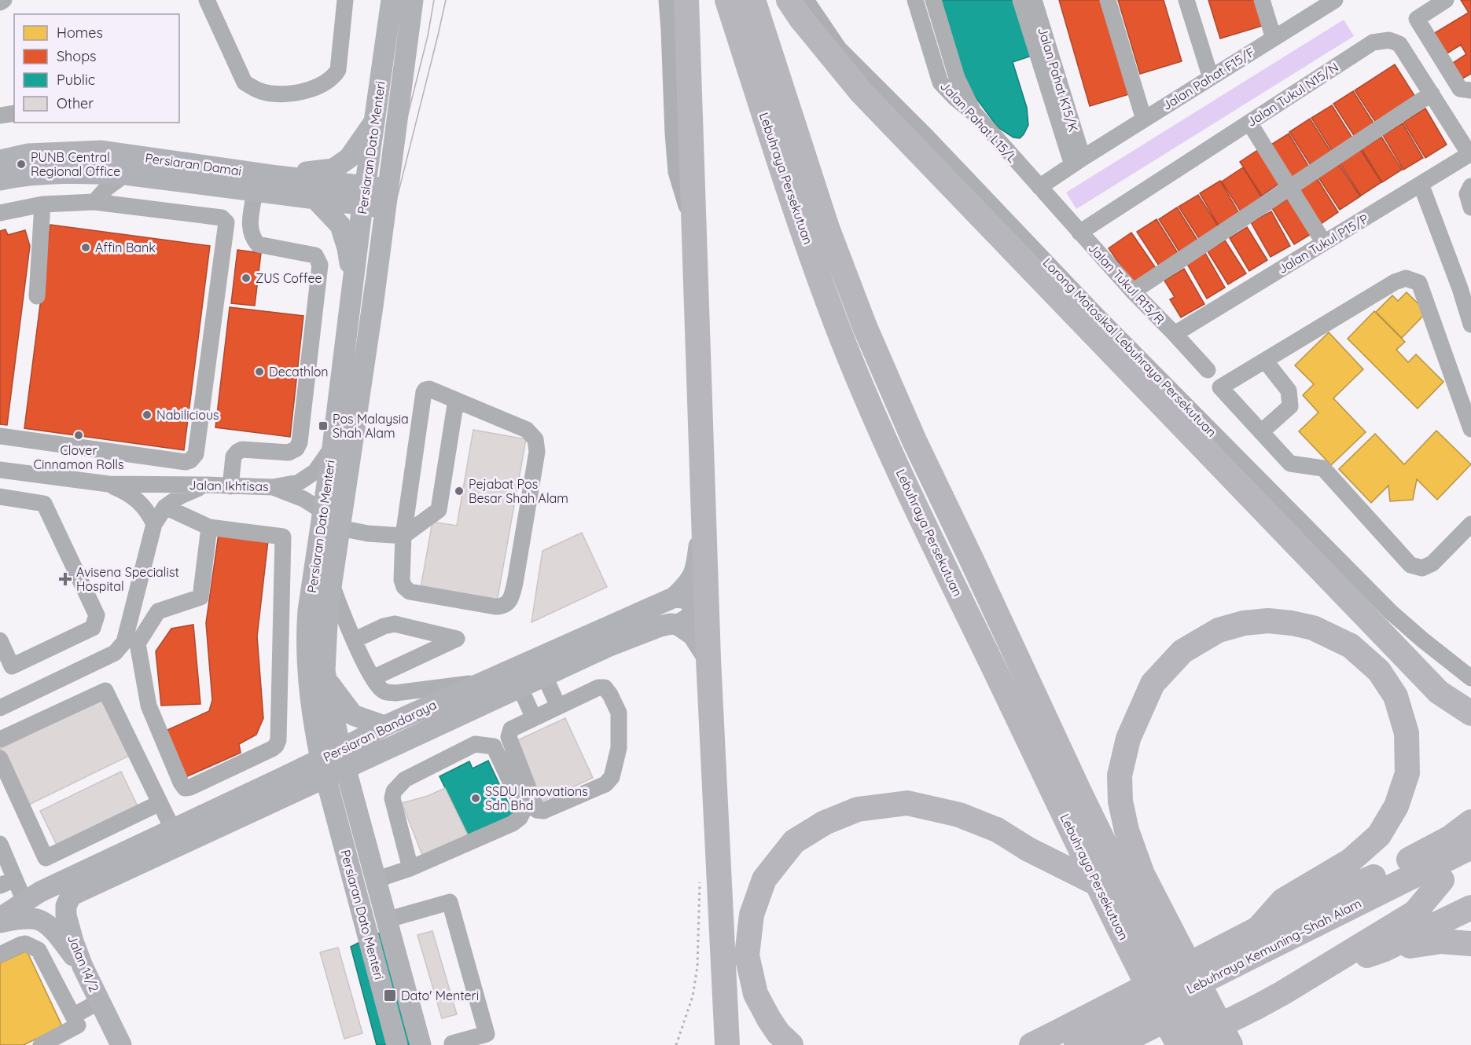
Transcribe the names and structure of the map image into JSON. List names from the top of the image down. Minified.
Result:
{"streets":{"highway":["Lebuhraya Persekutuan","Lebuhraya Kemuning–Shah Alam"],"main road":["Persiaran Dato Menteri","Persiaran Damai","Persiaran Bandaraya","Jalan 14/2"],"street":["Jalan Pahat F15/F","Jalan Pahat K15/K","Jalan Tukul N15/N","Jalan Pahat L15/L","Jalan Tukul P15/P","Jalan Tukul R15/R","Lorong Motosikal Lebuhraya Persekutuan","Jalan Ikhtisas"]},"crossings":[["Jalan Pahat F15/F","Jalan Pahat K15/K"],["Jalan Tukul N15/N","Jalan Pahat L15/L"],["Jalan Tukul N15/N","Jalan Tukul P15/P"],["Jalan Tukul N15/N","Jalan Tukul R15/R"],["Jalan Pahat L15/L","Jalan Tukul R15/R"],["Persiaran Dato Menteri","Persiaran Damai"],["Persiaran Dato Menteri","Jalan Ikhtisas"],["Persiaran Dato Menteri","Persiaran Bandaraya"],["Jalan Tukul P15/P","Jalan Tukul R15/R"],["Persiaran Bandaraya","Jalan 14/2"]],"places":{"other":["PUNB Central Regional Office","Affin Bank","ZUS Coffee","Decathlon","Nabilicious","Clover Cinnamon Rolls","Pejabat Pos Besar Shah Alam","SSDU Innovations Sdn Bhd"],"transit":["Pos Malaysia Shah Alam","Dato' Menteri"],"health":["Avisena Specialist Hospital"]},"legend":["Homes","Shops","Public","Other"]}
